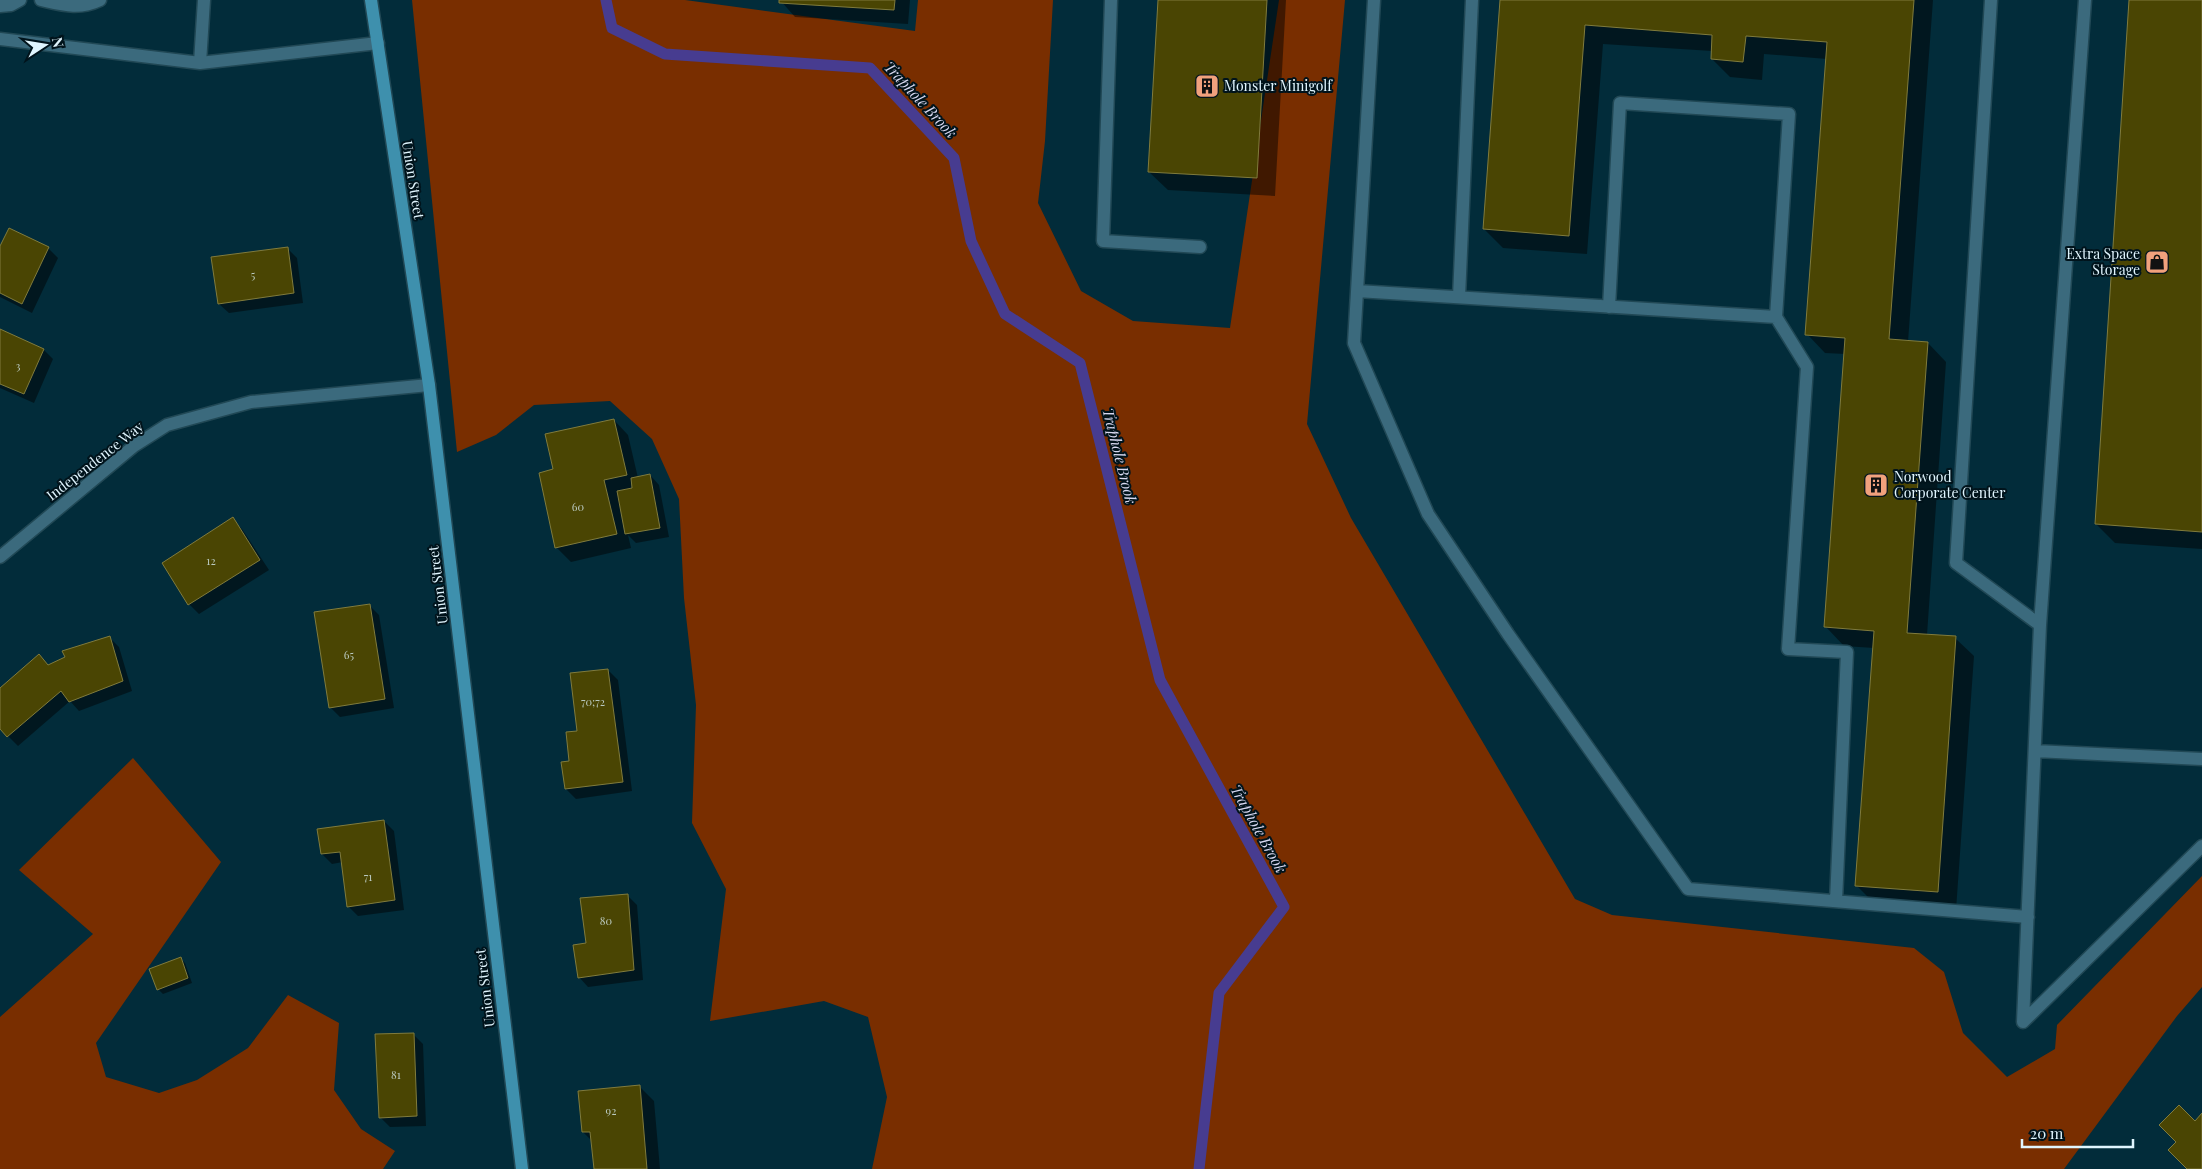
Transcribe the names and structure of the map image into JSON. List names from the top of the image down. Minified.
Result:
{"streets":{"main road":["Union Street"],"street":["Independence Way"]},"crossings":[["Union Street","Independence Way"]],"water":["Traphole Brook"],"places":{"building":["Monster Minigolf","Norwood Corporate Center"],"shop":["Extra Space Storage"]},"house_numbers":["5","3","60","12","65","70;72","71","80","81","92"],"scale_bar":"20 m","north":"right"}
